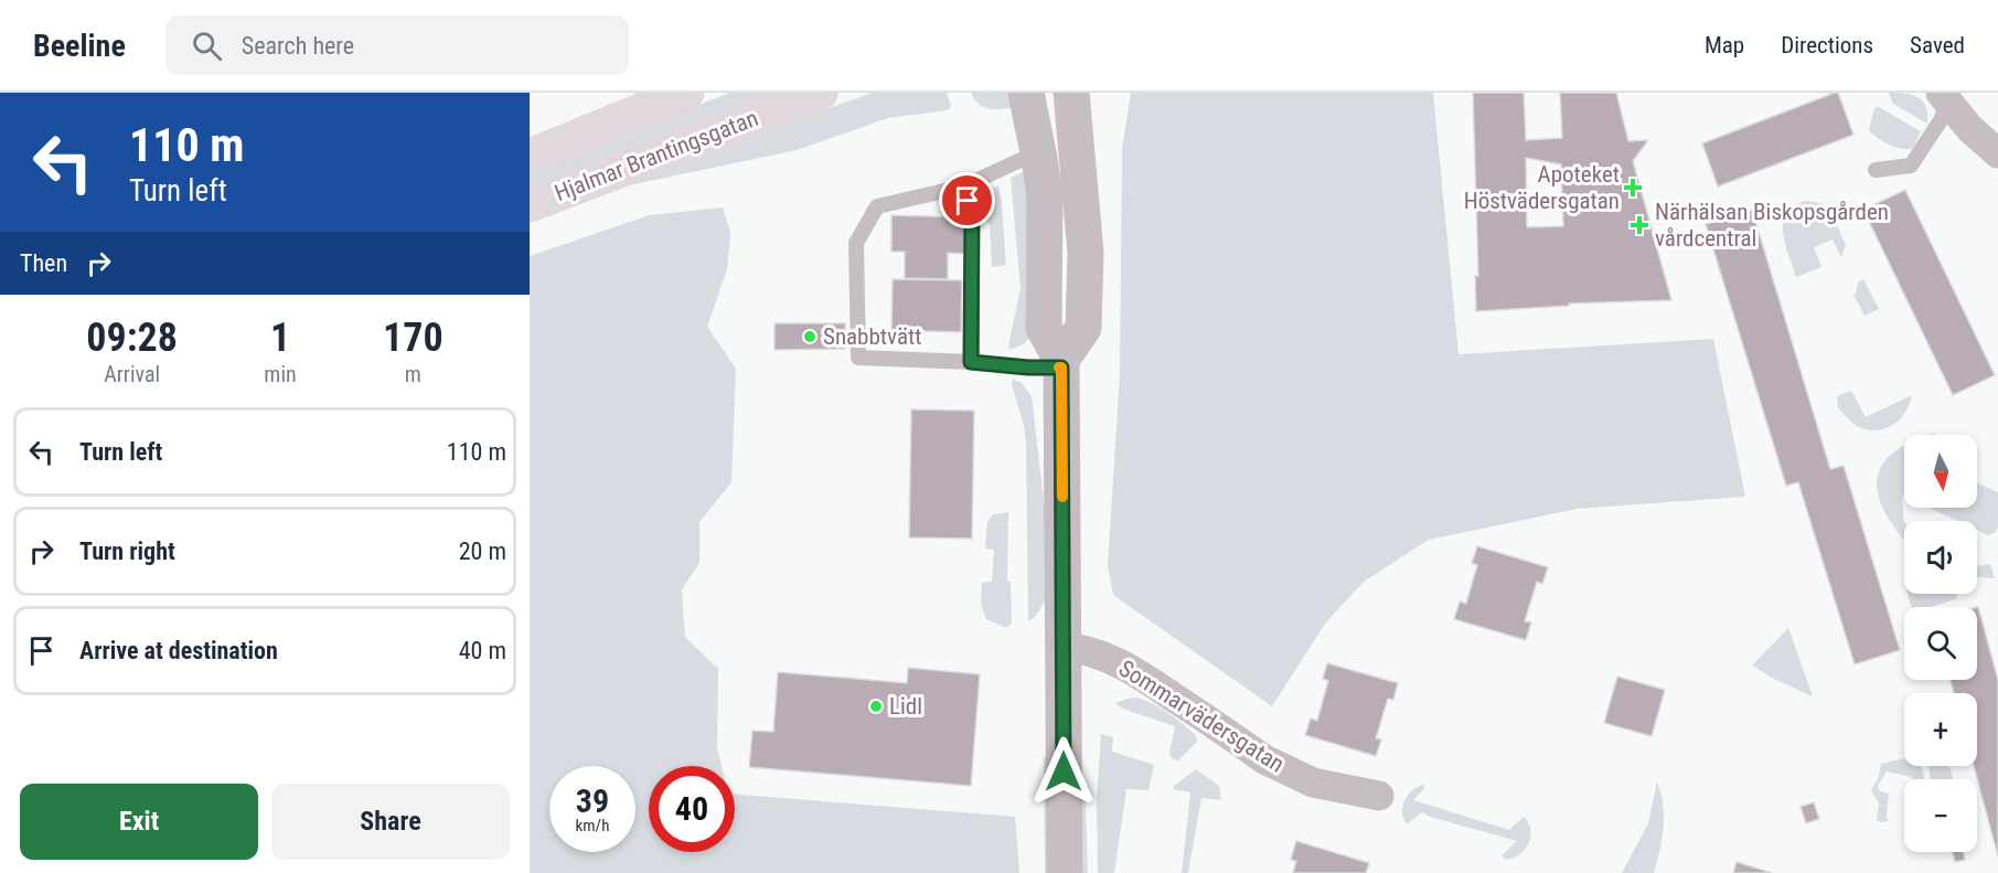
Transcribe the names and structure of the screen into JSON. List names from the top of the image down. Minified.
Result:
{"streets":{"main road":["Hjalmar Brantingsgatan"],"street":["Sommarvädersgatan"]},"places":{"health":["Apoteket Höstvädersgatan","Närhälsan Biskopsgården vårdcentral"],"other":["Snabbtvätt","Lidl"]},"north":"bottom","page":{"header":"Beeline","search":"Search here","nav":["Map","Directions","Saved"],"turn":["110 m","Turn left"],"then":"Then","eta":["09:28","Arrival","1","min","170","m"],"list":[{"name":"Turn left","value":"110 m"},{"name":"Turn right","value":"20 m"},{"name":"Arrive at destination","value":"40 m"}],"map_buttons":["+","−"],"speed":"39 km/h","limit":"40","buttons":["Exit","Share"]}}
